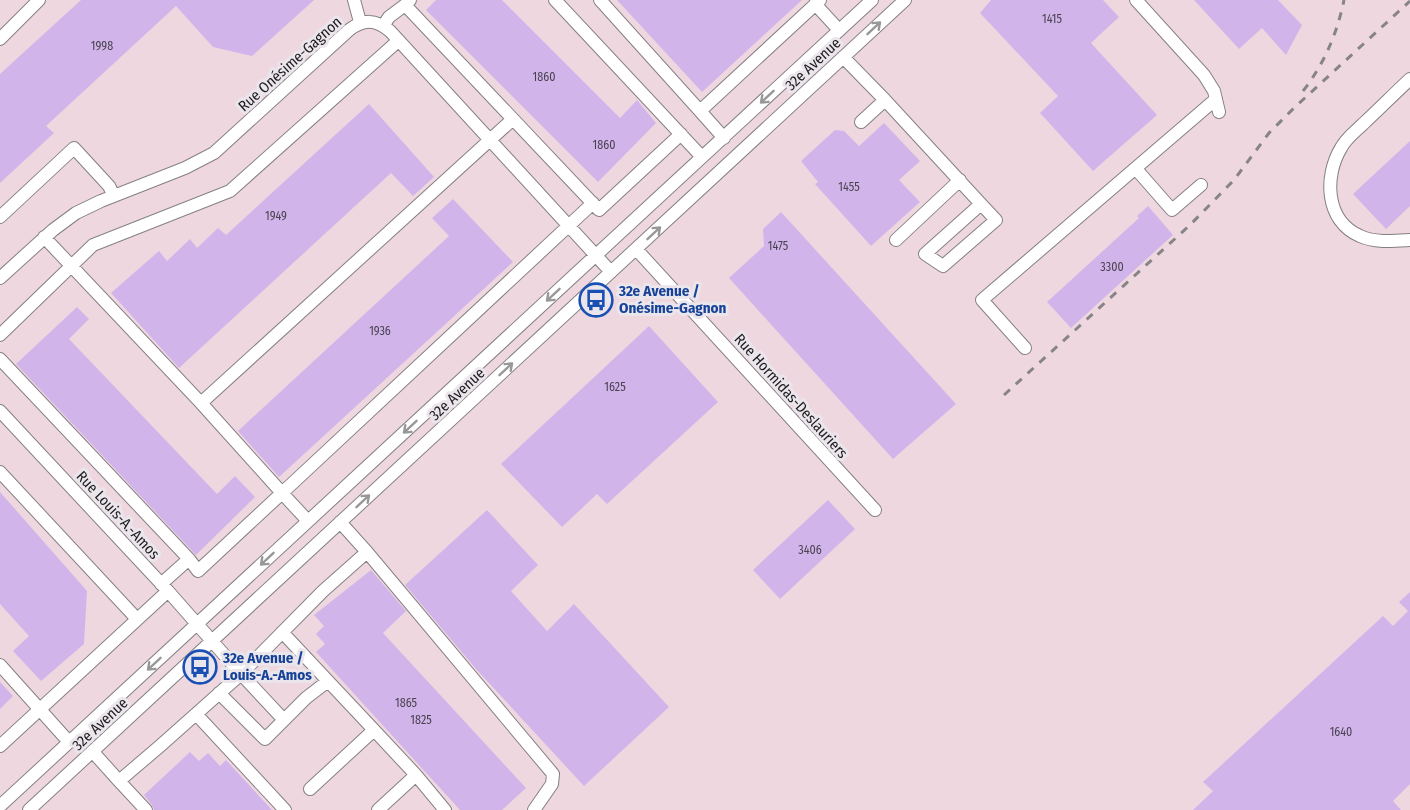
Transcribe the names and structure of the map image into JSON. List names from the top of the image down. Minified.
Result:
{"streets":{"street":["Rue Onésime-Gagnon","32e Avenue","Rue Hormidas-Deslauriers","Rue Louis-A.-Amos"]},"crossings":[["32e Avenue","Rue Hormidas-Deslauriers"],["32e Avenue","Rue Louis-A.-Amos"]],"places":{"bus stop":["32e Avenue / Onésime-Gagnon","32e Avenue / Louis-A.-Amos"]},"house_numbers":["1415","1998","1860","1860","1455","1949","1475","3300","1936","1625","3406","1865","1825","1640"]}
